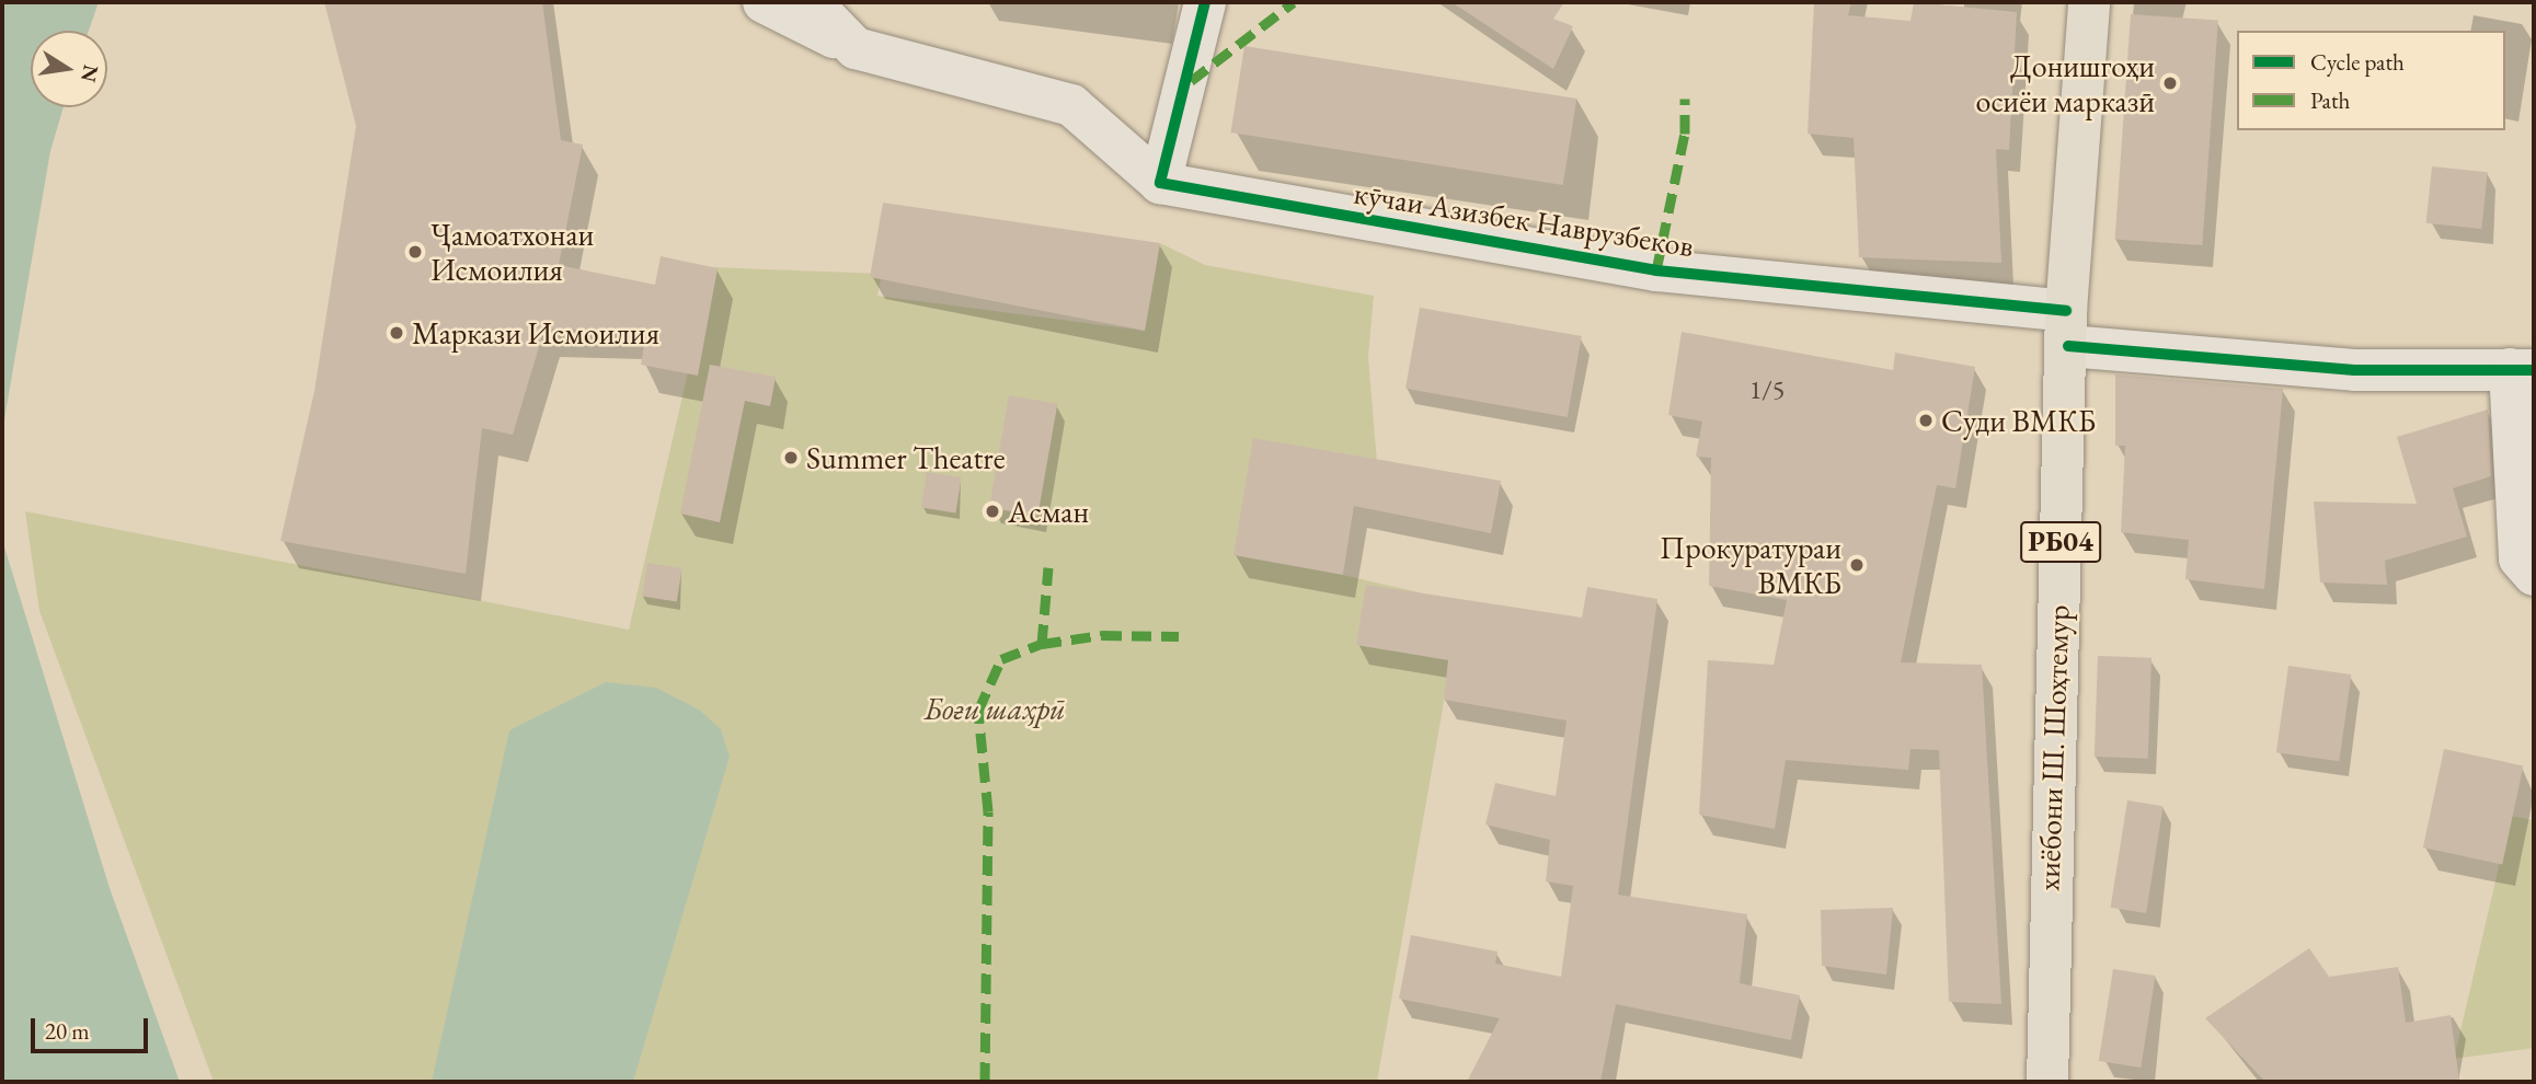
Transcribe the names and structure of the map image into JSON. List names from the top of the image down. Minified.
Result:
{"streets":{"main road":["РБ04","хиёбони Ш. Шоҳтемур"],"street":["кӯчаи Азизбек Наврузбеков"]},"crossings":[["кӯчаи Азизбек Наврузбеков","хиёбони Ш. Шоҳтемур"]],"parks":["Боғи шаҳрӣ"],"places":["Донишгоҳи осиёи марказӣ","Ҷамоатхонаи Исмоилия","Маркази Исмоилия","Суди ВМКБ","Summer Theatre","Асман","Прокуратураи ВМКБ"],"house_numbers":["1/5"],"legend":["Cycle path","Path"],"scale_bar":"20 m","north":"right"}
